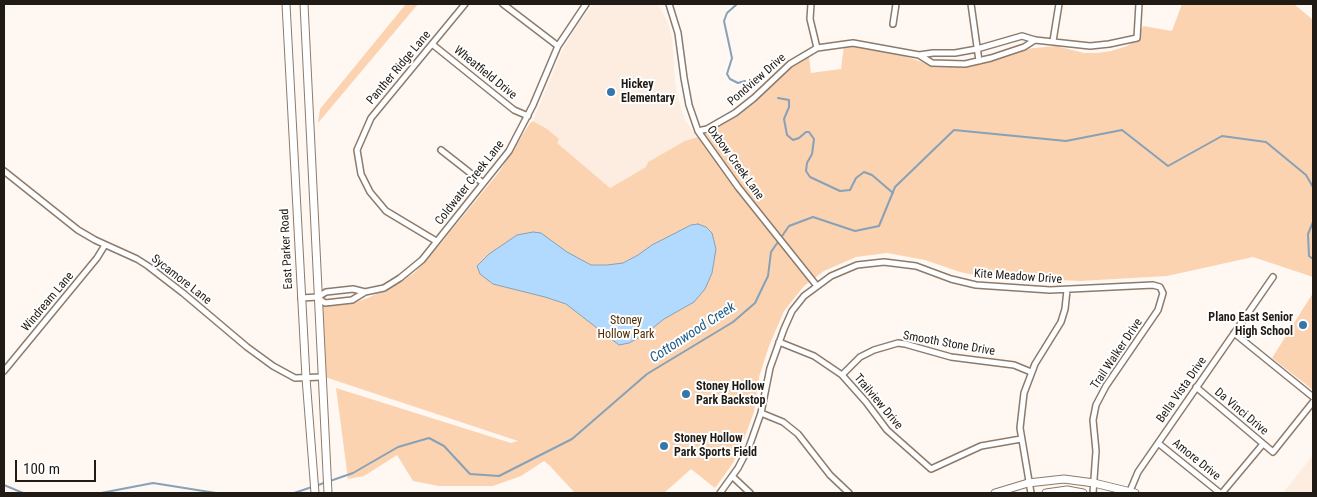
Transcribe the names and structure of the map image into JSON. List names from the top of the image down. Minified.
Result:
{"streets":{"main road":["East Parker Road"],"street":["Panther Ridge Lane","Wheatfield Drive","Pondview Drive","Oxbow Creek Lane","Coldwater Creek Lane","Kite Meadow Drive","Sycamore Lane","Windream Lane","Smooth Stone Drive","Trail Walker Drive","Bella Vista Drive","Trailview Drive","Da Vinci Drive","Amore Drive"]},"crossings":[["Panther Ridge Lane","Wheatfield Drive"],["Panther Ridge Lane","Coldwater Creek Lane"],["Wheatfield Drive","Coldwater Creek Lane"],["Pondview Drive","Oxbow Creek Lane"],["Oxbow Creek Lane","Kite Meadow Drive"],["Coldwater Creek Lane","East Parker Road"],["East Parker Road","Sycamore Lane"],["Kite Meadow Drive","Trail Walker Drive"],["Kite Meadow Drive","Trailview Drive"],["Sycamore Lane","Windream Lane"],["Smooth Stone Drive","Trailview Drive"],["Bella Vista Drive","Da Vinci Drive"],["Bella Vista Drive","Amore Drive"]],"water":["Cottonwood Creek"],"parks":["Stoney Hollow Park"],"places":["Hickey Elementary","Plano East Senior High School","Stoney Hollow Park Backstop","Stoney Hollow Park Sports Field"],"scale_bar":"100 m"}
